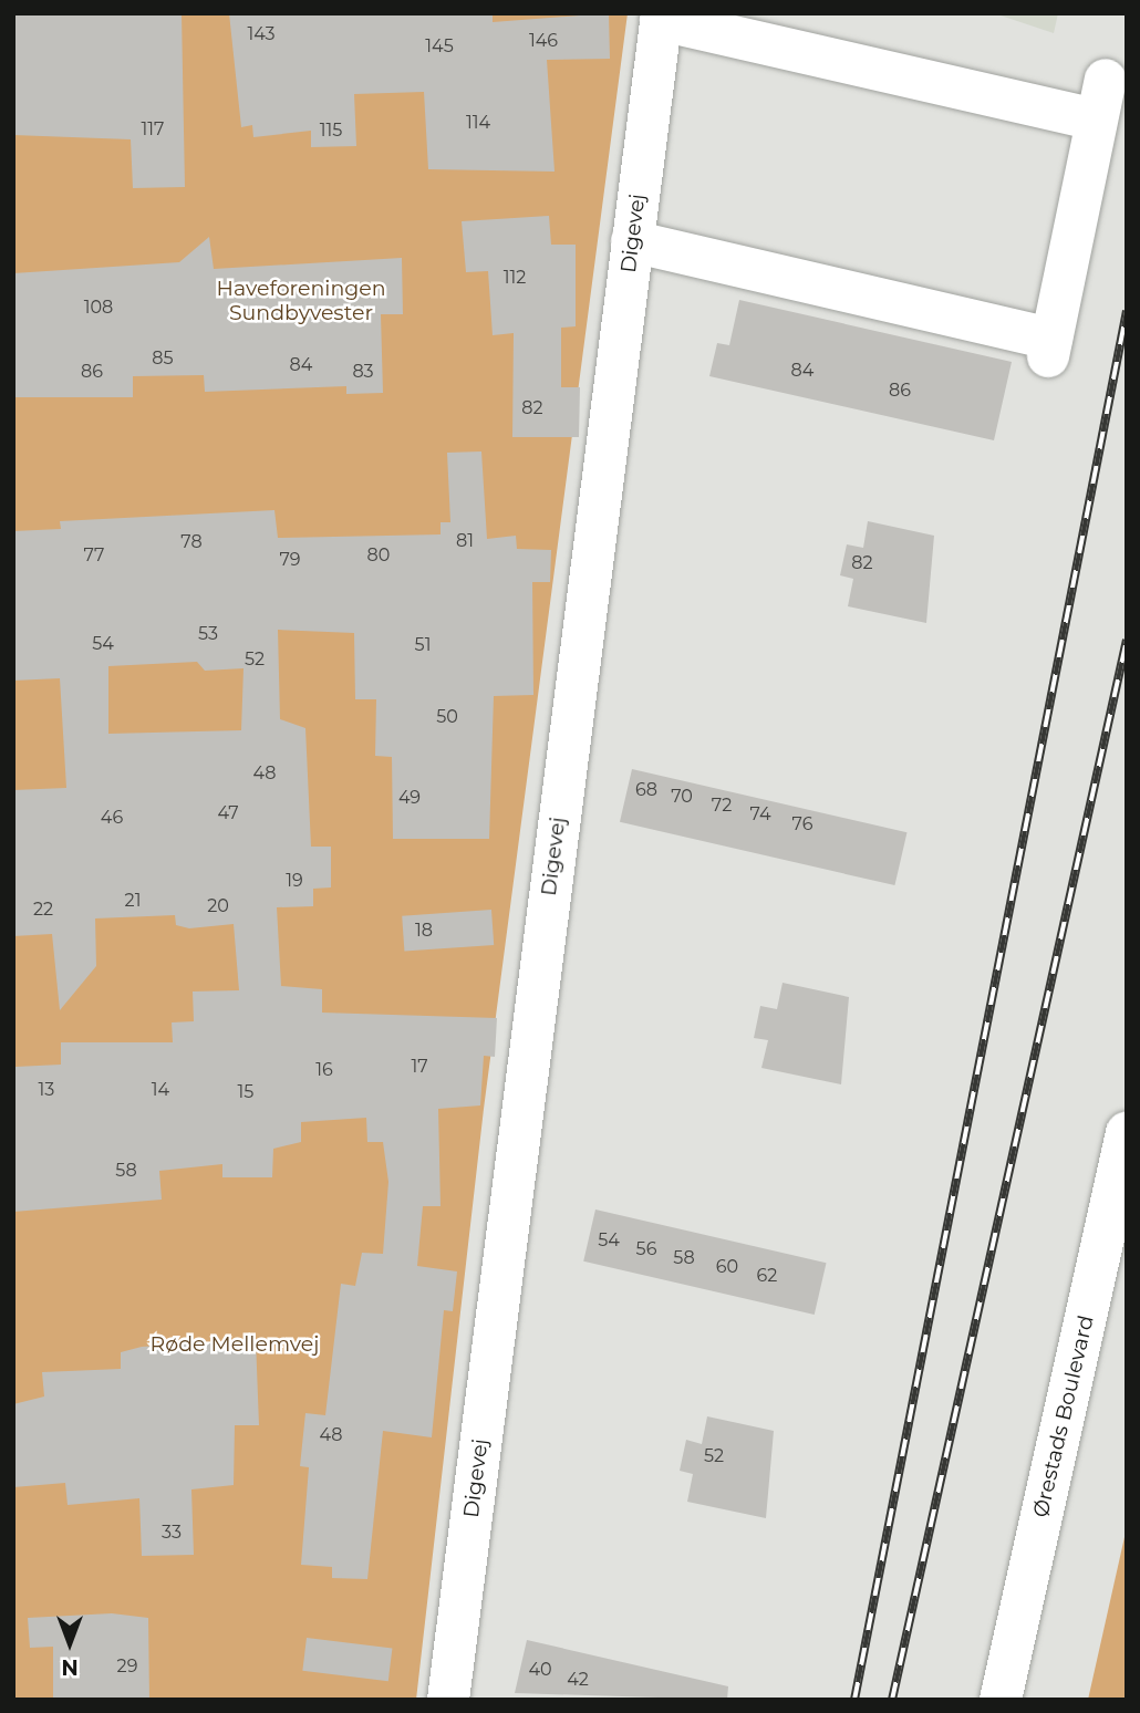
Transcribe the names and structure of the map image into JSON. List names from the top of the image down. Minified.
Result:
{"streets":{"street":["Digevej","Ørestads Boulevard"]},"parks":["Haveforeningen Sundbyvester","Røde Mellemvej"],"house_numbers":["143","146","145","114","117","115","112","108","85","84","84","86","83","86","82","81","78","77","80","79","82","53","54","51","52","50","48","68","70","49","72","47","74","46","76","19","21","20","22","18","17","16","13","14","15","58","54","56","58","60","62","48","52","33","29","40","42"],"north":"bottom"}
